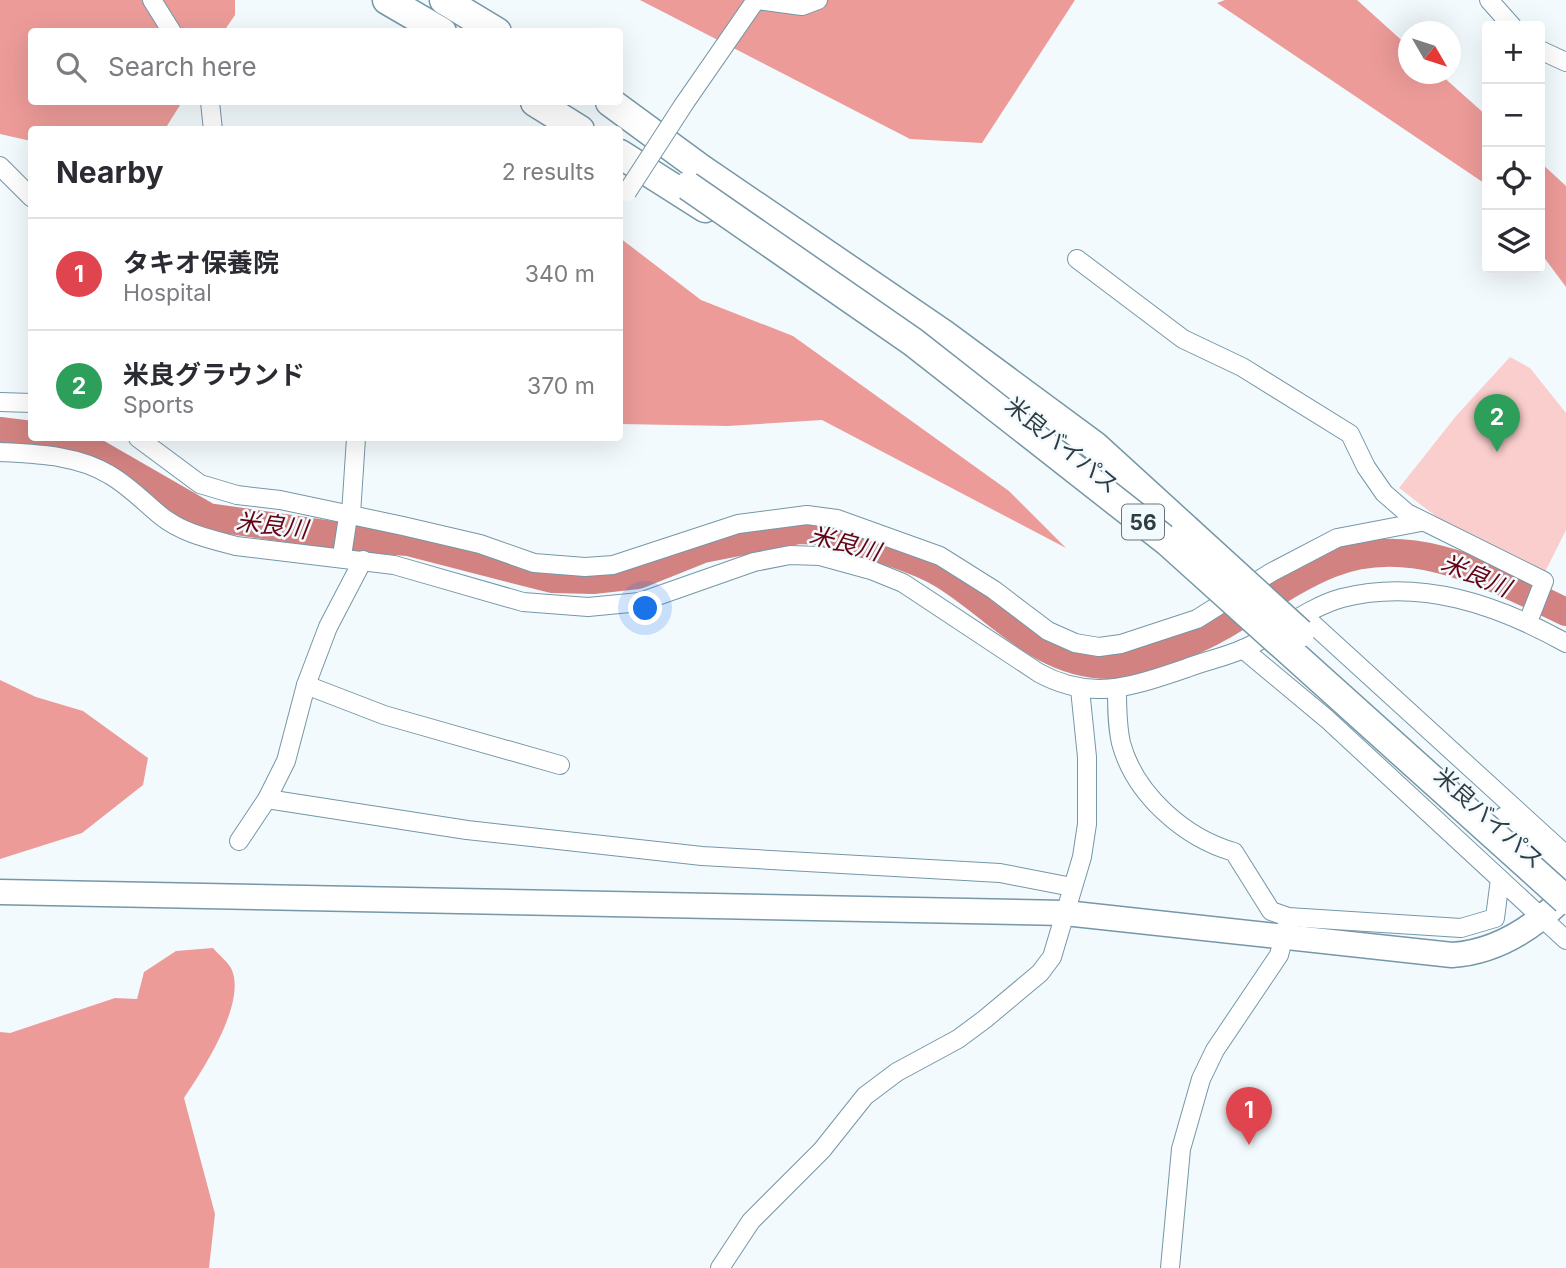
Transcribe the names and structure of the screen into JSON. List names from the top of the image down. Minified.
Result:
{"streets":{"main road":["米良バイパス","56"]},"water":["米良川"],"north":"bottom right","page":{"map_buttons":["+","−"],"search":"Search here","heading":["Nearby","2 results"],"list":[{"mark":"1","name":"タキオ保養院","note":"Hospital","value":"340 m"},{"mark":"2","name":"米良グラウンド","note":"Sports","value":"370 m"}],"pins":["2","1"]}}
